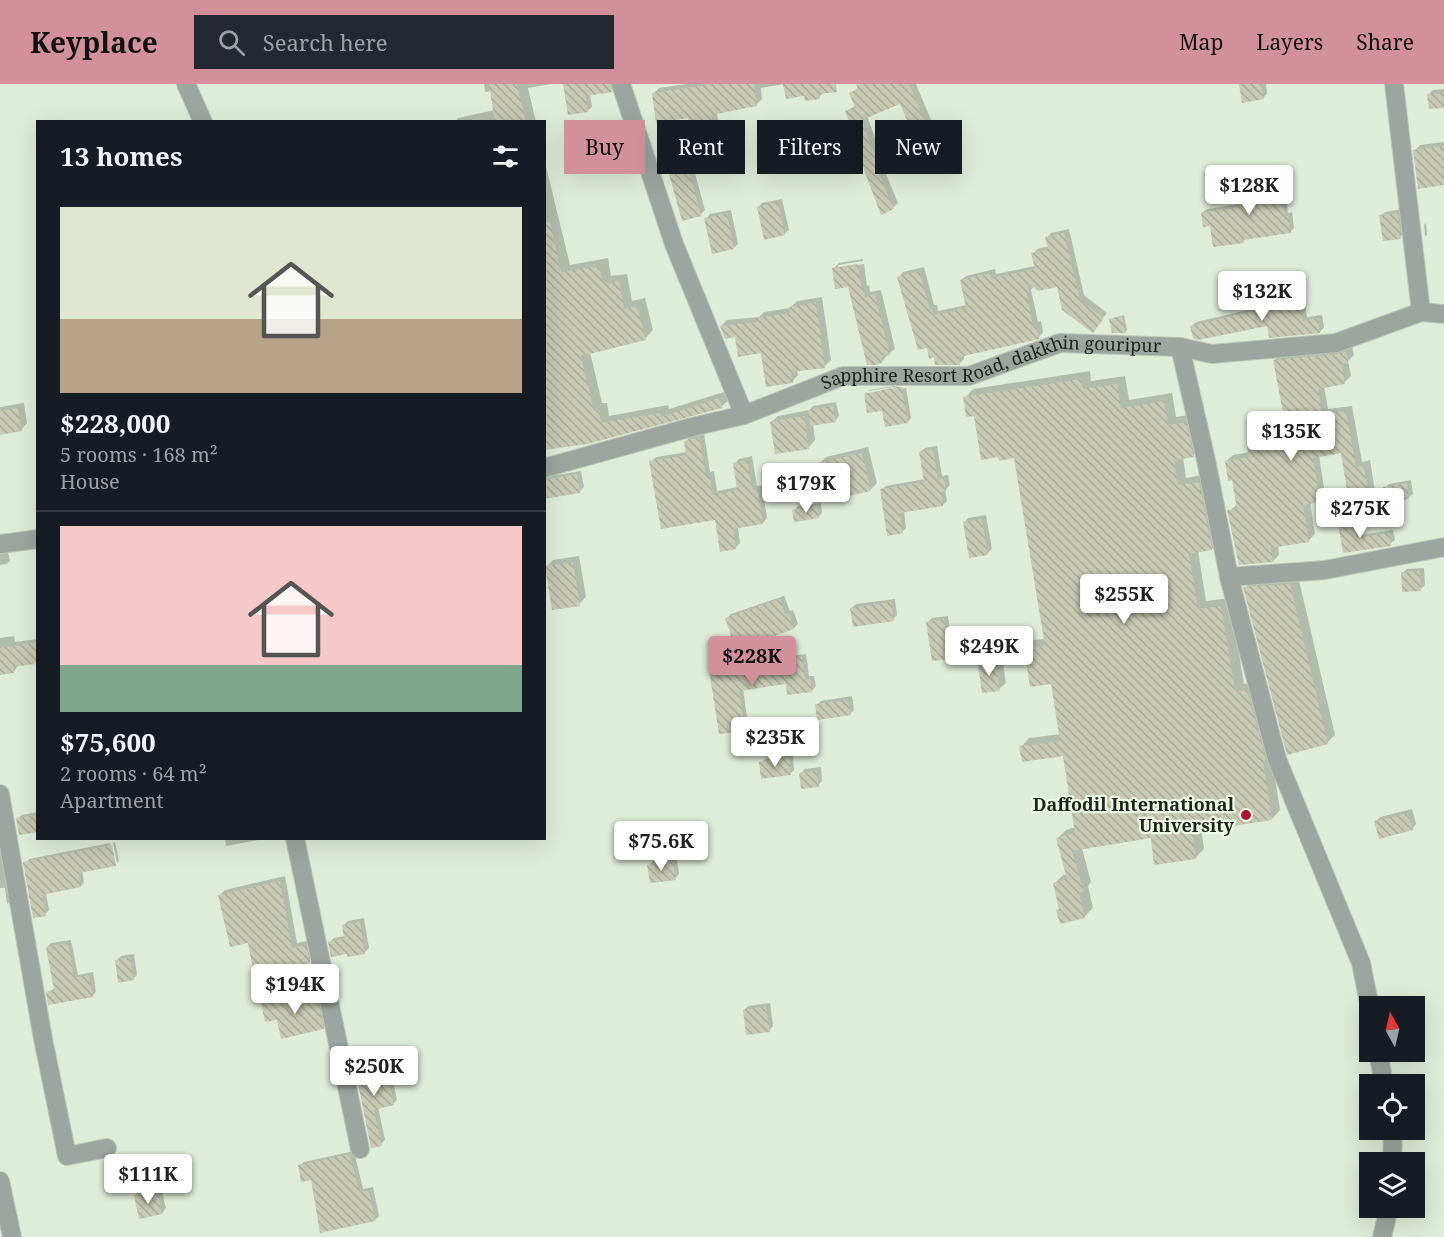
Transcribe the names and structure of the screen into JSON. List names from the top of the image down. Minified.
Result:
{"streets":{"street":["Sapphire Resort Road, dakkhin gouripur"]},"places":["Daffodil International University"],"north":"top","page":{"header":"Keyplace","search":"Search here","nav":["Map","Layers","Share"],"chip":["Buy","Rent","Filters","New"],"heading":"13 homes","price":["$128K","$132K","$135K","$179K","$275K","$255K","$249K","$228K","$235K","$75.6K","$194K","$250K","$111K"],"list":[{"name":"$228,000","note":"5 rooms · 168 m² · House"},{"name":"$75,600","note":"2 rooms · 64 m² · Apartment"}]}}
